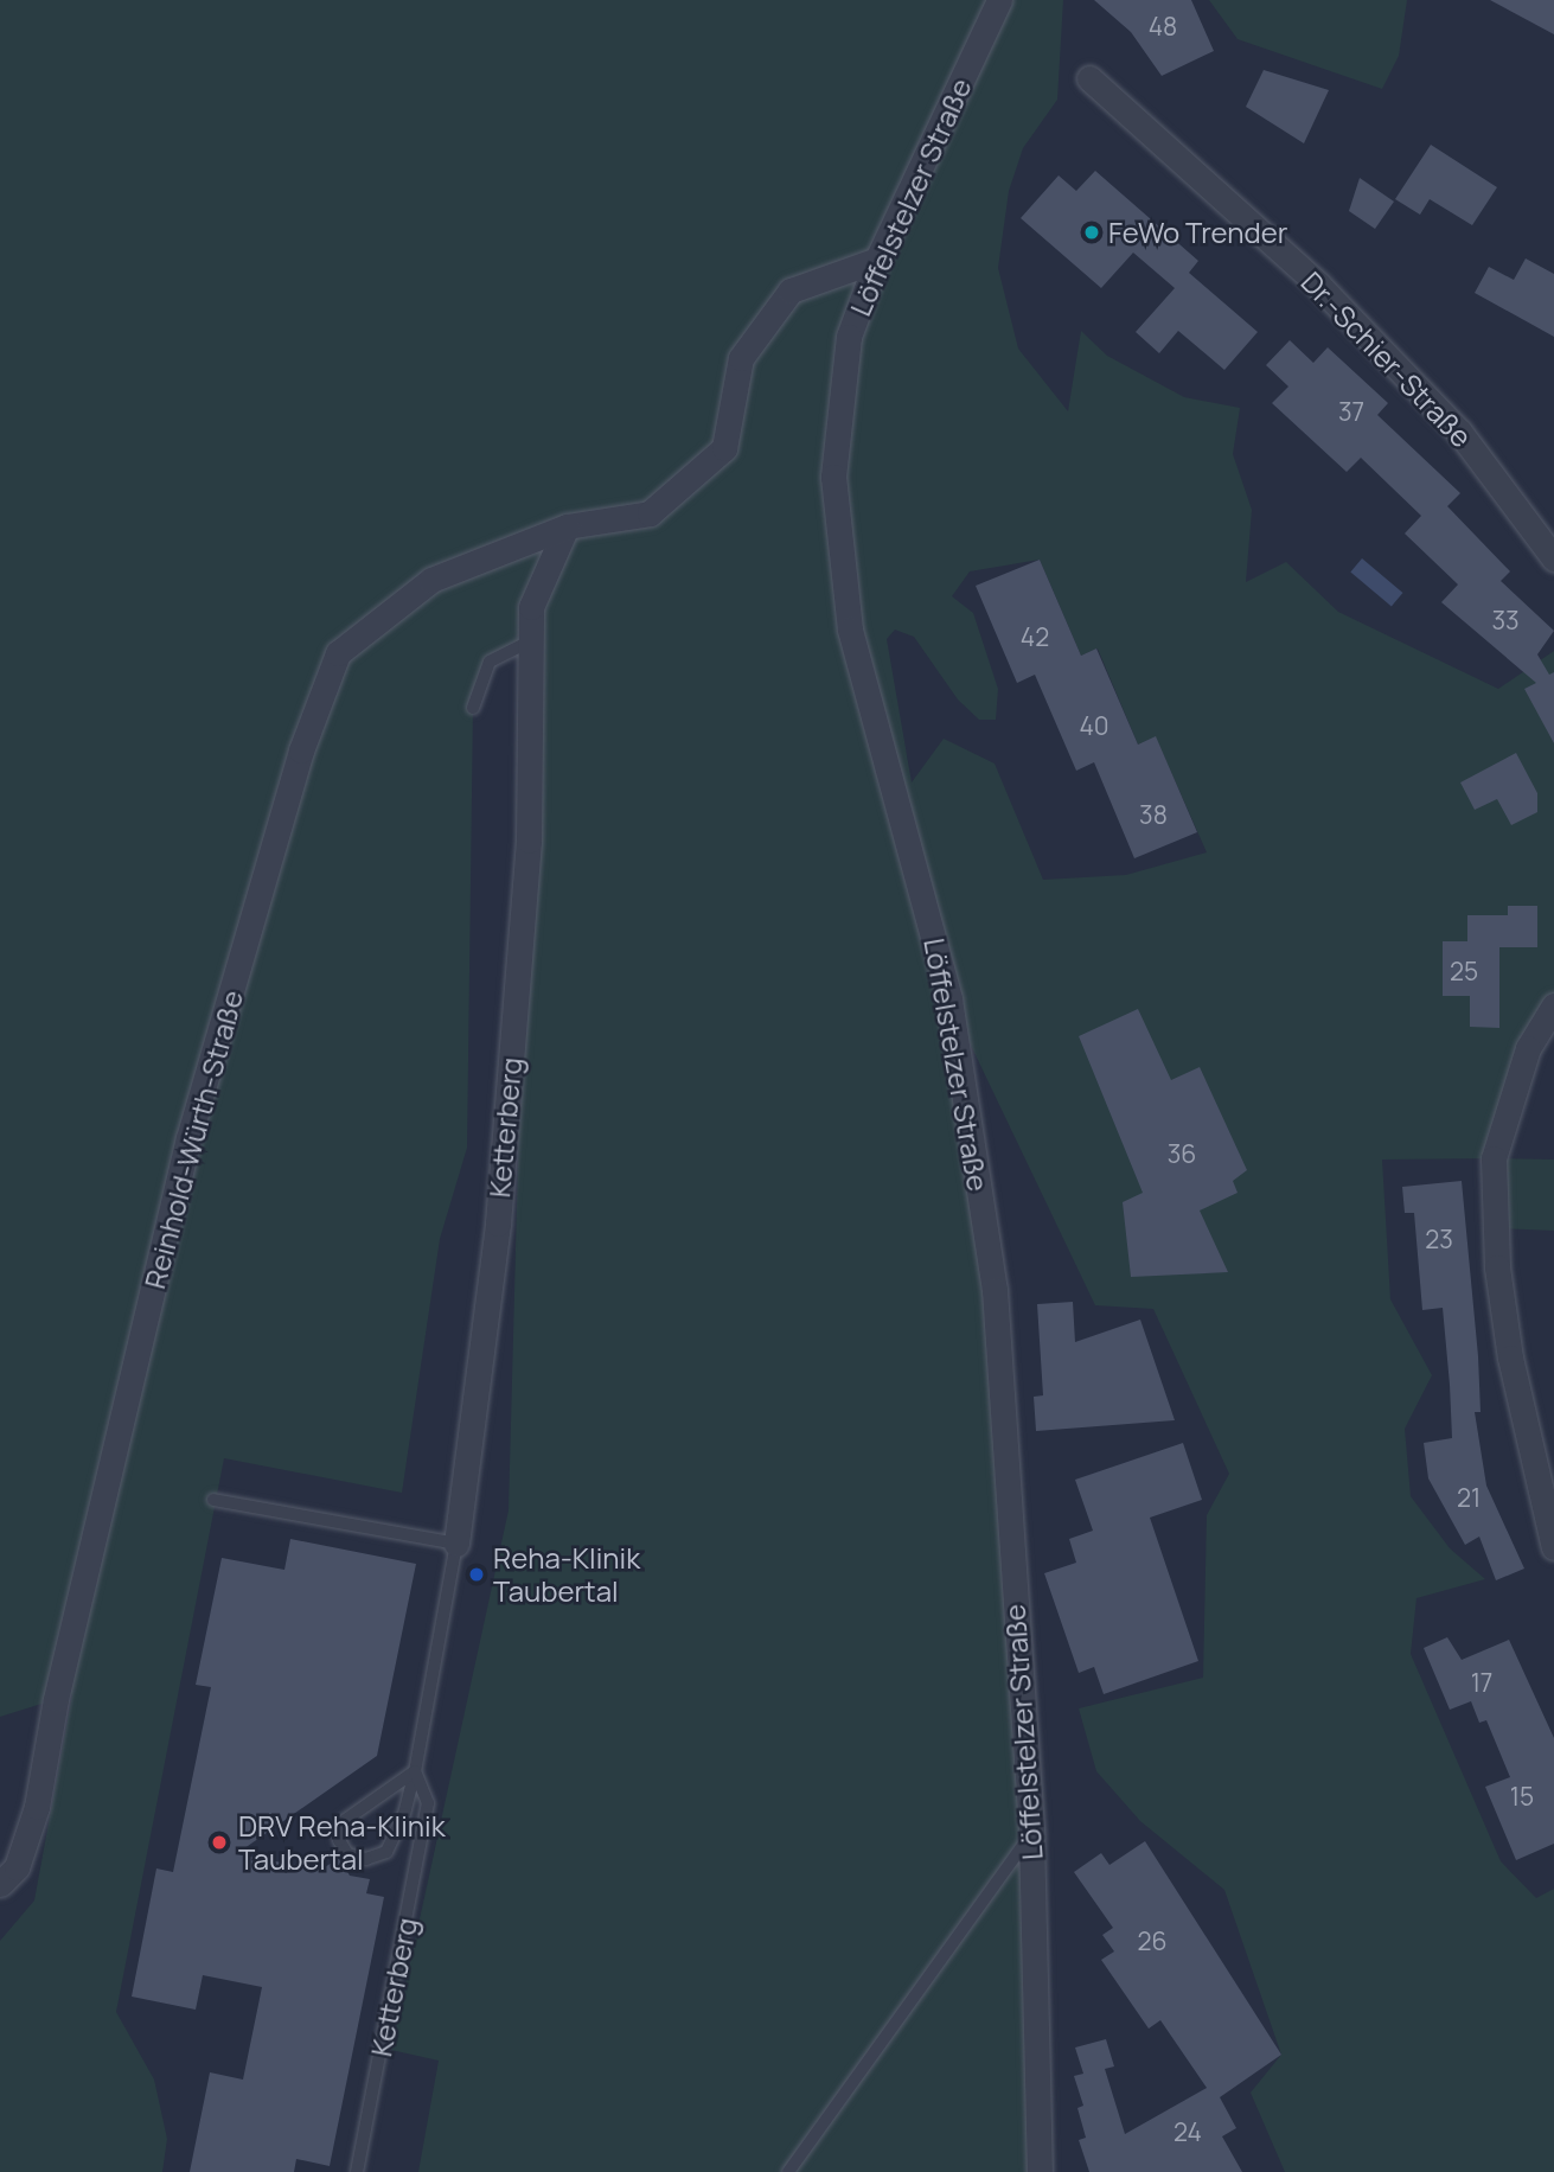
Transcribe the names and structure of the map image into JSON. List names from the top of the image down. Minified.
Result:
{"streets":{"street":["Löffelstelzer Straße","Dr.-Schier-Straße","Ketterberg","Reinhold-Würth-Straße"]},"crossings":[["Ketterberg","Reinhold-Würth-Straße"]],"places":["FeWo Trender","Reha-Klinik Taubertal","DRV Reha-Klinik Taubertal"],"house_numbers":["48","37","33","42","40","38","25","36","23","21","17","15","26","24"]}
